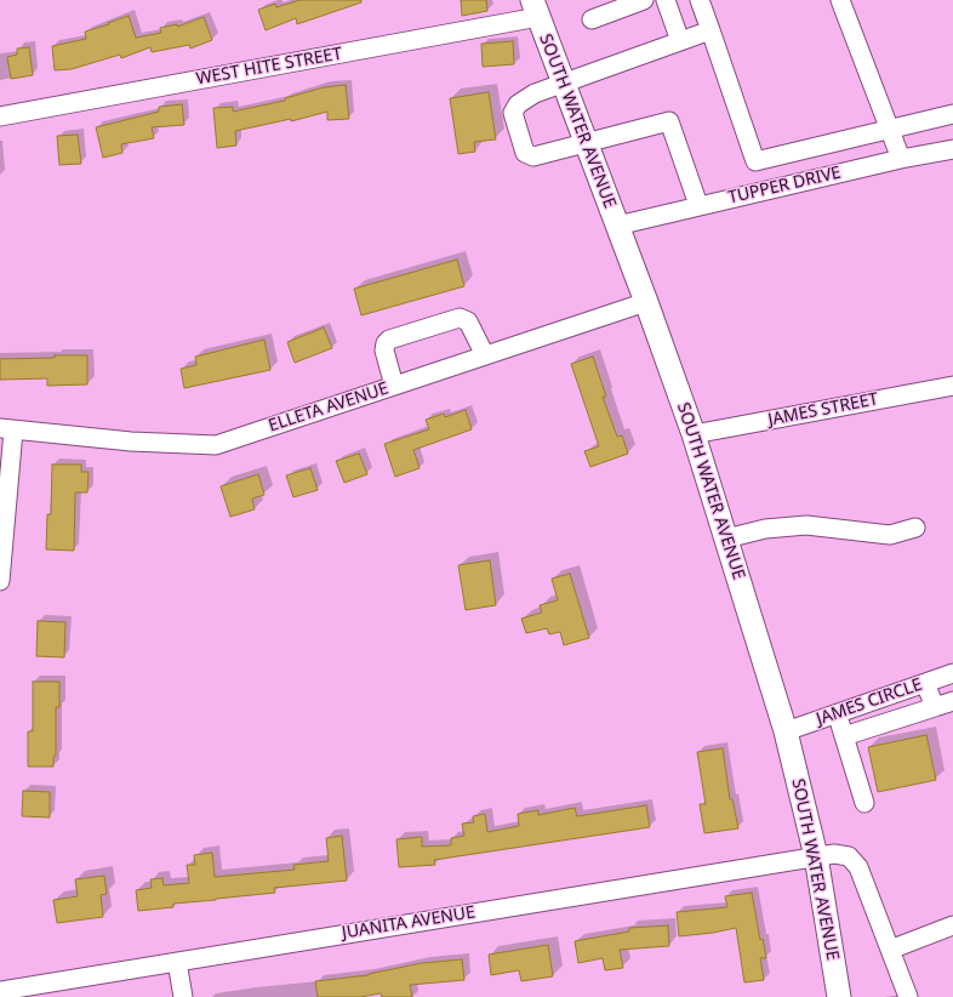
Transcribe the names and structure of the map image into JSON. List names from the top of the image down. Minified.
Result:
{"streets":{"main road":["SOUTH WATER AVENUE"],"street":["WEST HITE STREET","TUPPER DRIVE","ELLETA AVENUE","JAMES STREET","JAMES CIRCLE","JUANITA AVENUE"]},"crossings":[["WEST HITE STREET","SOUTH WATER AVENUE"],["SOUTH WATER AVENUE","TUPPER DRIVE"],["SOUTH WATER AVENUE","ELLETA AVENUE"],["SOUTH WATER AVENUE","JAMES STREET"],["SOUTH WATER AVENUE","JAMES CIRCLE"],["SOUTH WATER AVENUE","JUANITA AVENUE"]]}
